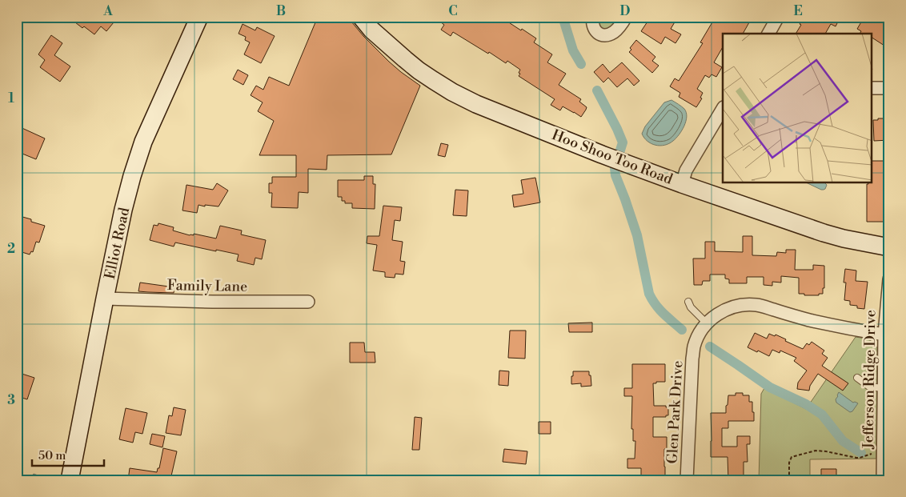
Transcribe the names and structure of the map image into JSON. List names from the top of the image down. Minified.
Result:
{"streets":{"street":["Hoo Shoo Too Road","Elliot Road","Family Lane","Jefferson Ridge Drive","Glen Park Drive"]},"crossings":[["Elliot Road","Family Lane"]],"scale_bar":"50 m","grid":{"columns":["A","B","C","D","E"],"rows":["1","2","3"]}}
